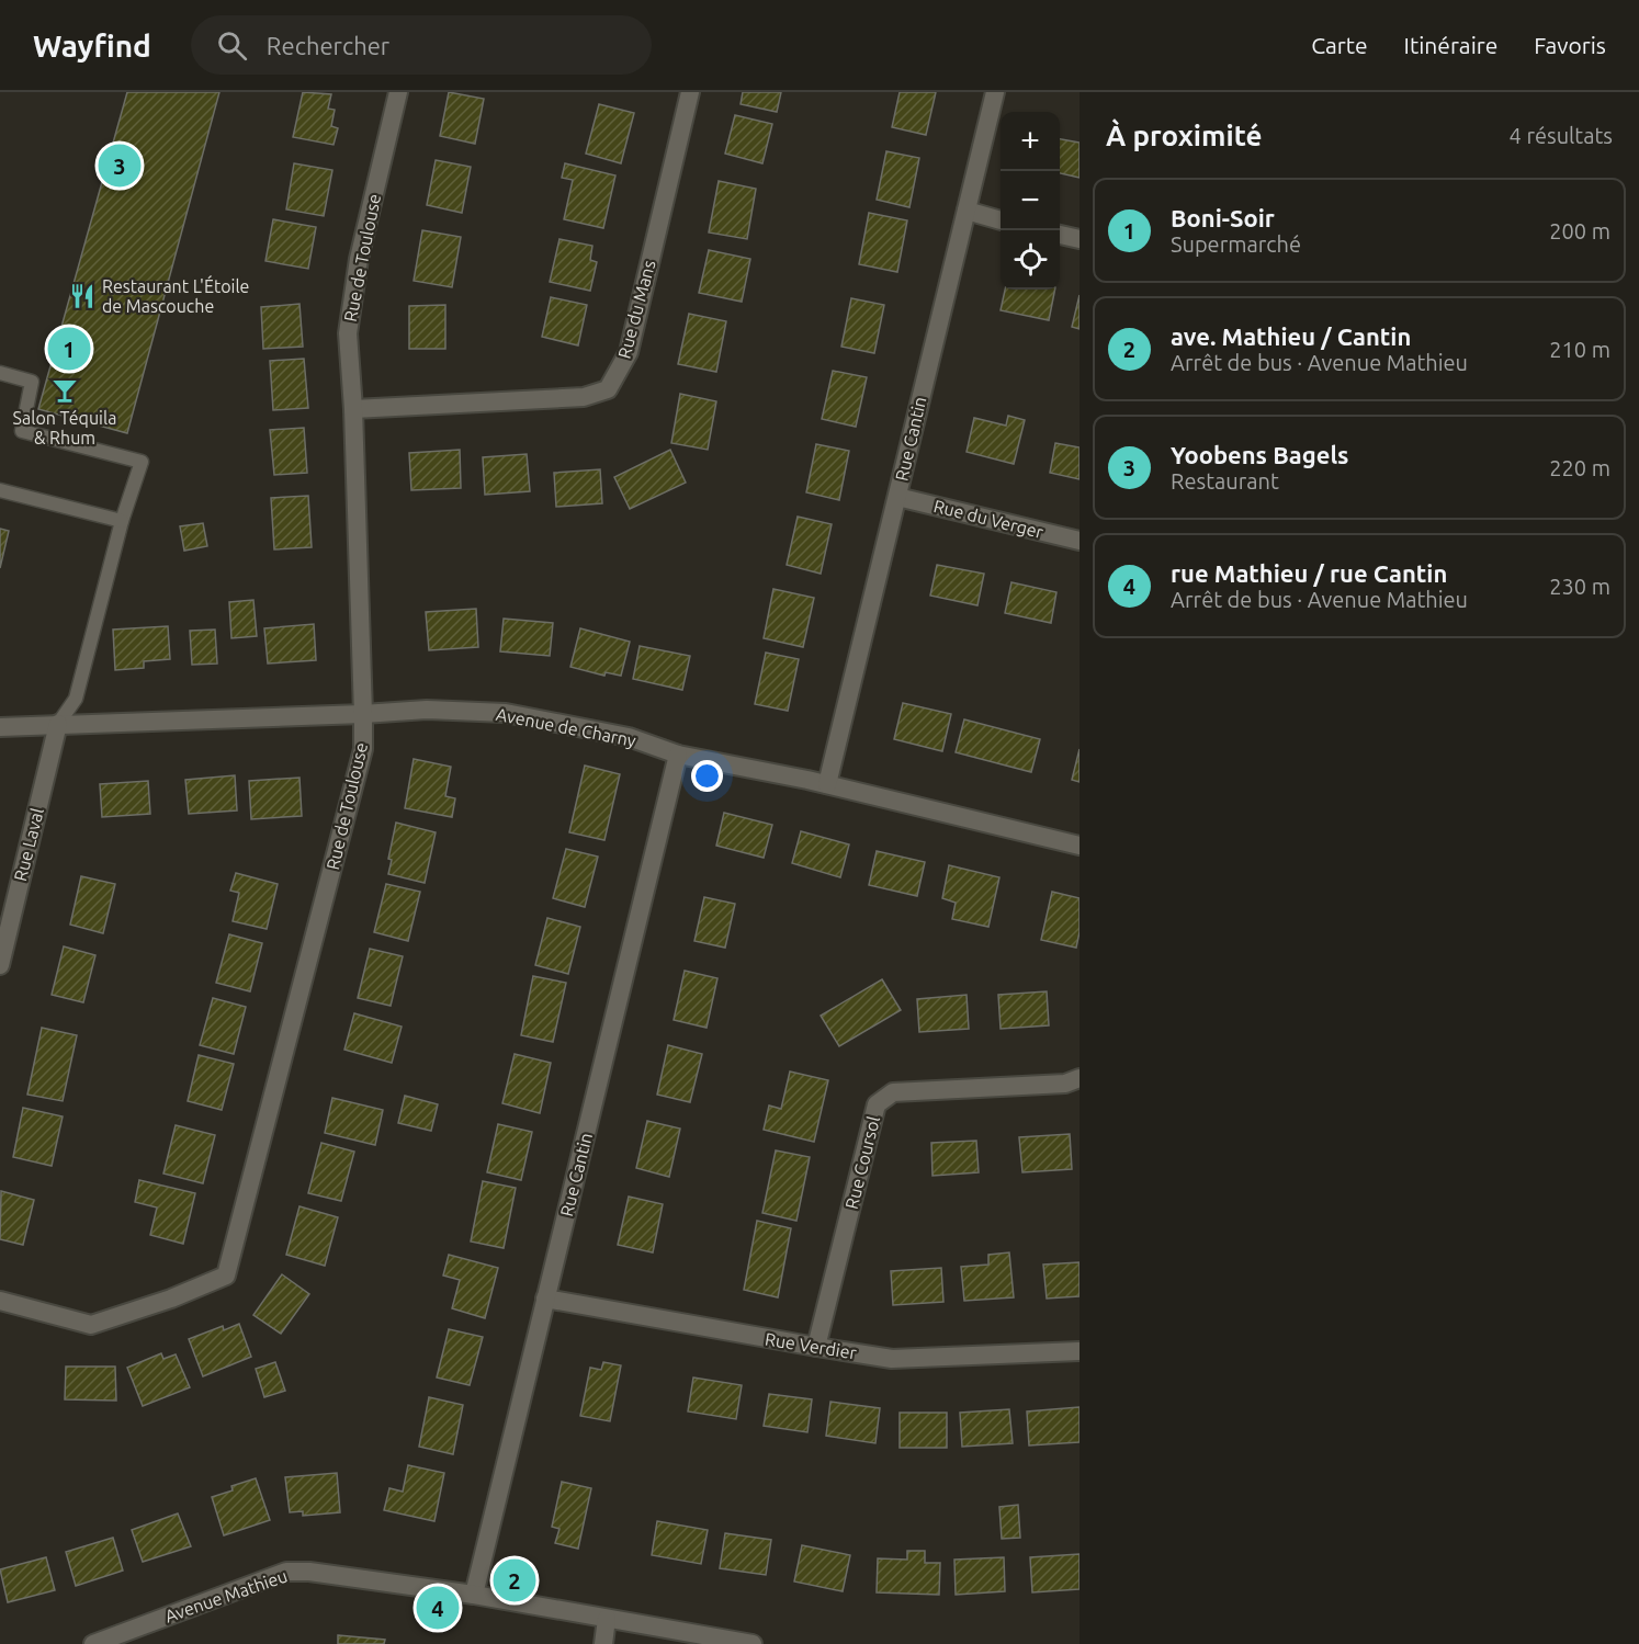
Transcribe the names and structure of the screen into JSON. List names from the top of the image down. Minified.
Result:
{"streets":{"street":["Rue de Toulouse","Rue du Mans","Rue Cantin","Rue du Verger","Avenue de Charny","Rue Laval","Rue Coursol","Rue Verdier","Avenue Mathieu"]},"crossings":[["Rue de Toulouse","Rue du Mans"],["Rue de Toulouse","Avenue de Charny"],["Rue Cantin","Rue du Verger"],["Rue Cantin","Avenue de Charny"],["Rue Cantin","Rue Verdier"],["Rue Cantin","Avenue Mathieu"],["Avenue de Charny","Rue Laval"],["Rue Coursol","Rue Verdier"]],"places":{"restaurant":["Restaurant L'Étoile de Mascouche"],"bar":["Salon Téquila & Rhum"]},"page":{"header":"Wayfind","search":"Rechercher","nav":["Carte","Itinéraire","Favoris"],"heading":["À proximité","4 résultats"],"map_buttons":["+","−"],"pins":["3","1","2","4"],"list":[{"mark":"1","name":"Boni-Soir","note":"Supermarché","value":"200 m"},{"mark":"2","name":"ave. Mathieu / Cantin","note":"Arrêt de bus · Avenue Mathieu","value":"210 m"},{"mark":"3","name":"Yoobens Bagels","note":"Restaurant","value":"220 m"},{"mark":"4","name":"rue Mathieu / rue Cantin","note":"Arrêt de bus · Avenue Mathieu","value":"230 m"}]}}
